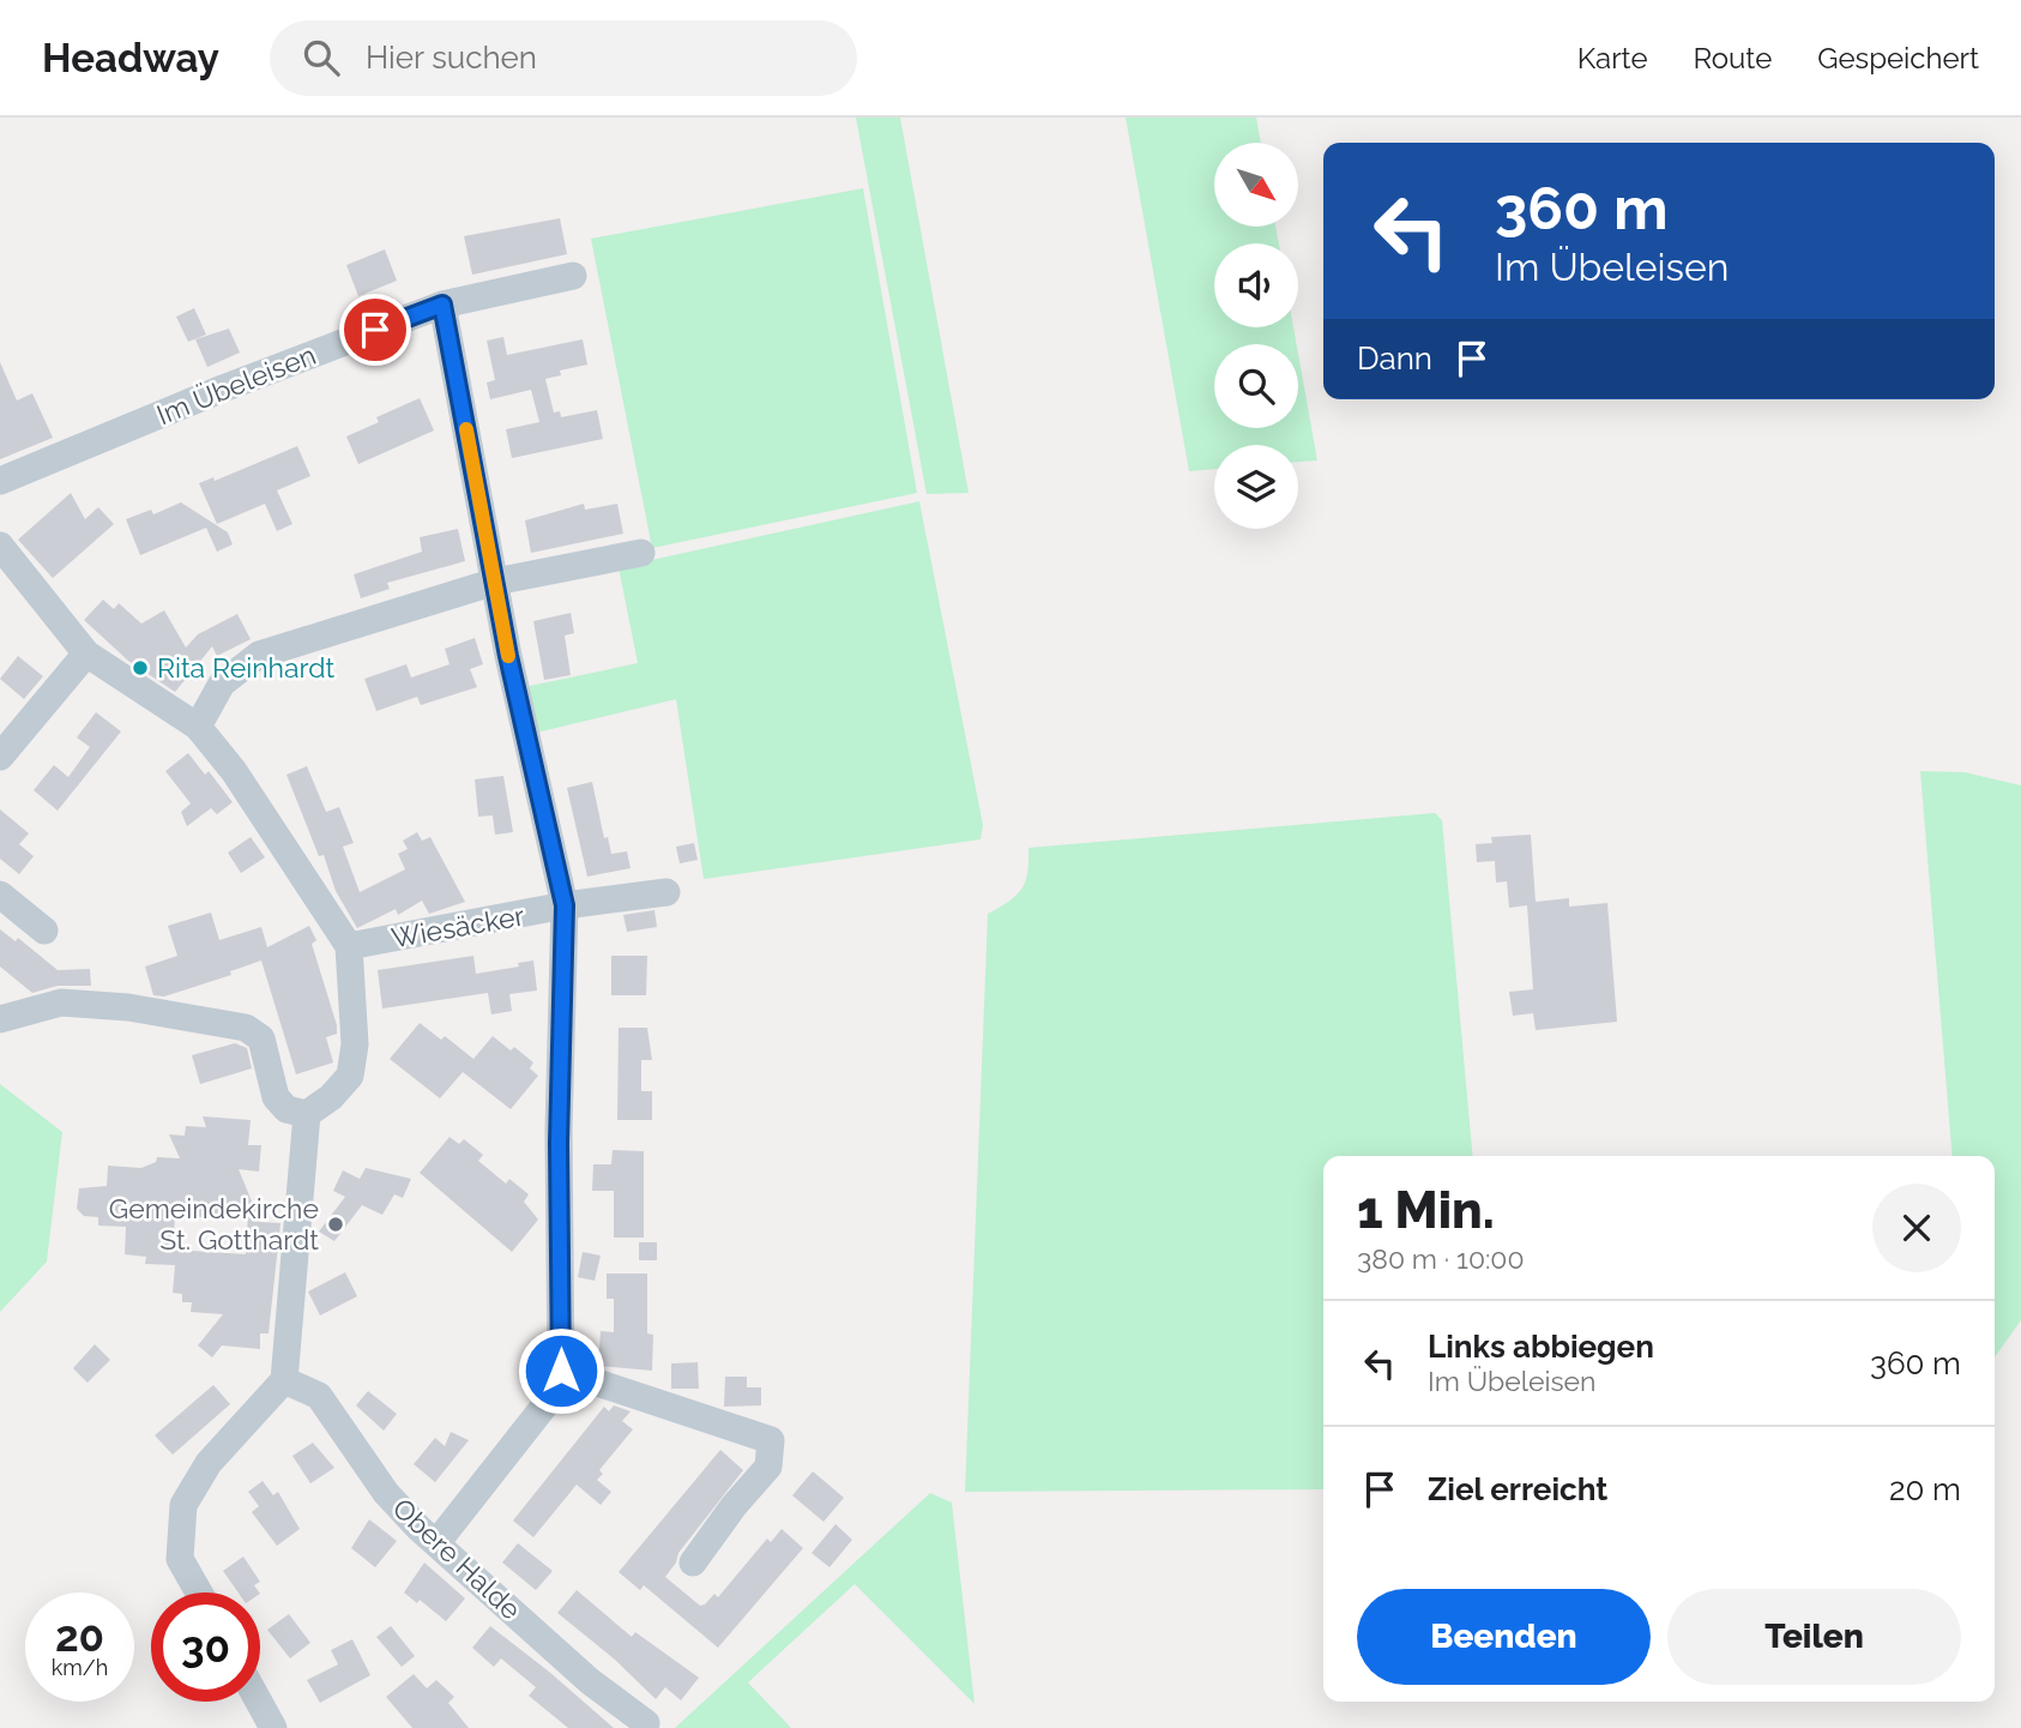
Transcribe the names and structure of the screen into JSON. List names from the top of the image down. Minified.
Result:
{"streets":{"street":["Im Übeleisen","Wiesäcker","Obere Halde"]},"places":["Rita Reinhardt","Gemeindekirche St. Gotthardt"],"north":"bottom right","page":{"header":"Headway","search":"Hier suchen","nav":["Karte","Route","Gespeichert"],"turn":["360 m","Im Übeleisen"],"then":"Dann","heading":["1 Min.","380 m · 10:00"],"list":[{"name":"Links abbiegen","note":"Im Übeleisen","value":"360 m"},{"name":"Ziel erreicht","value":"20 m"}],"buttons":["Beenden","Teilen"],"speed":"20 km/h","limit":"30"}}
